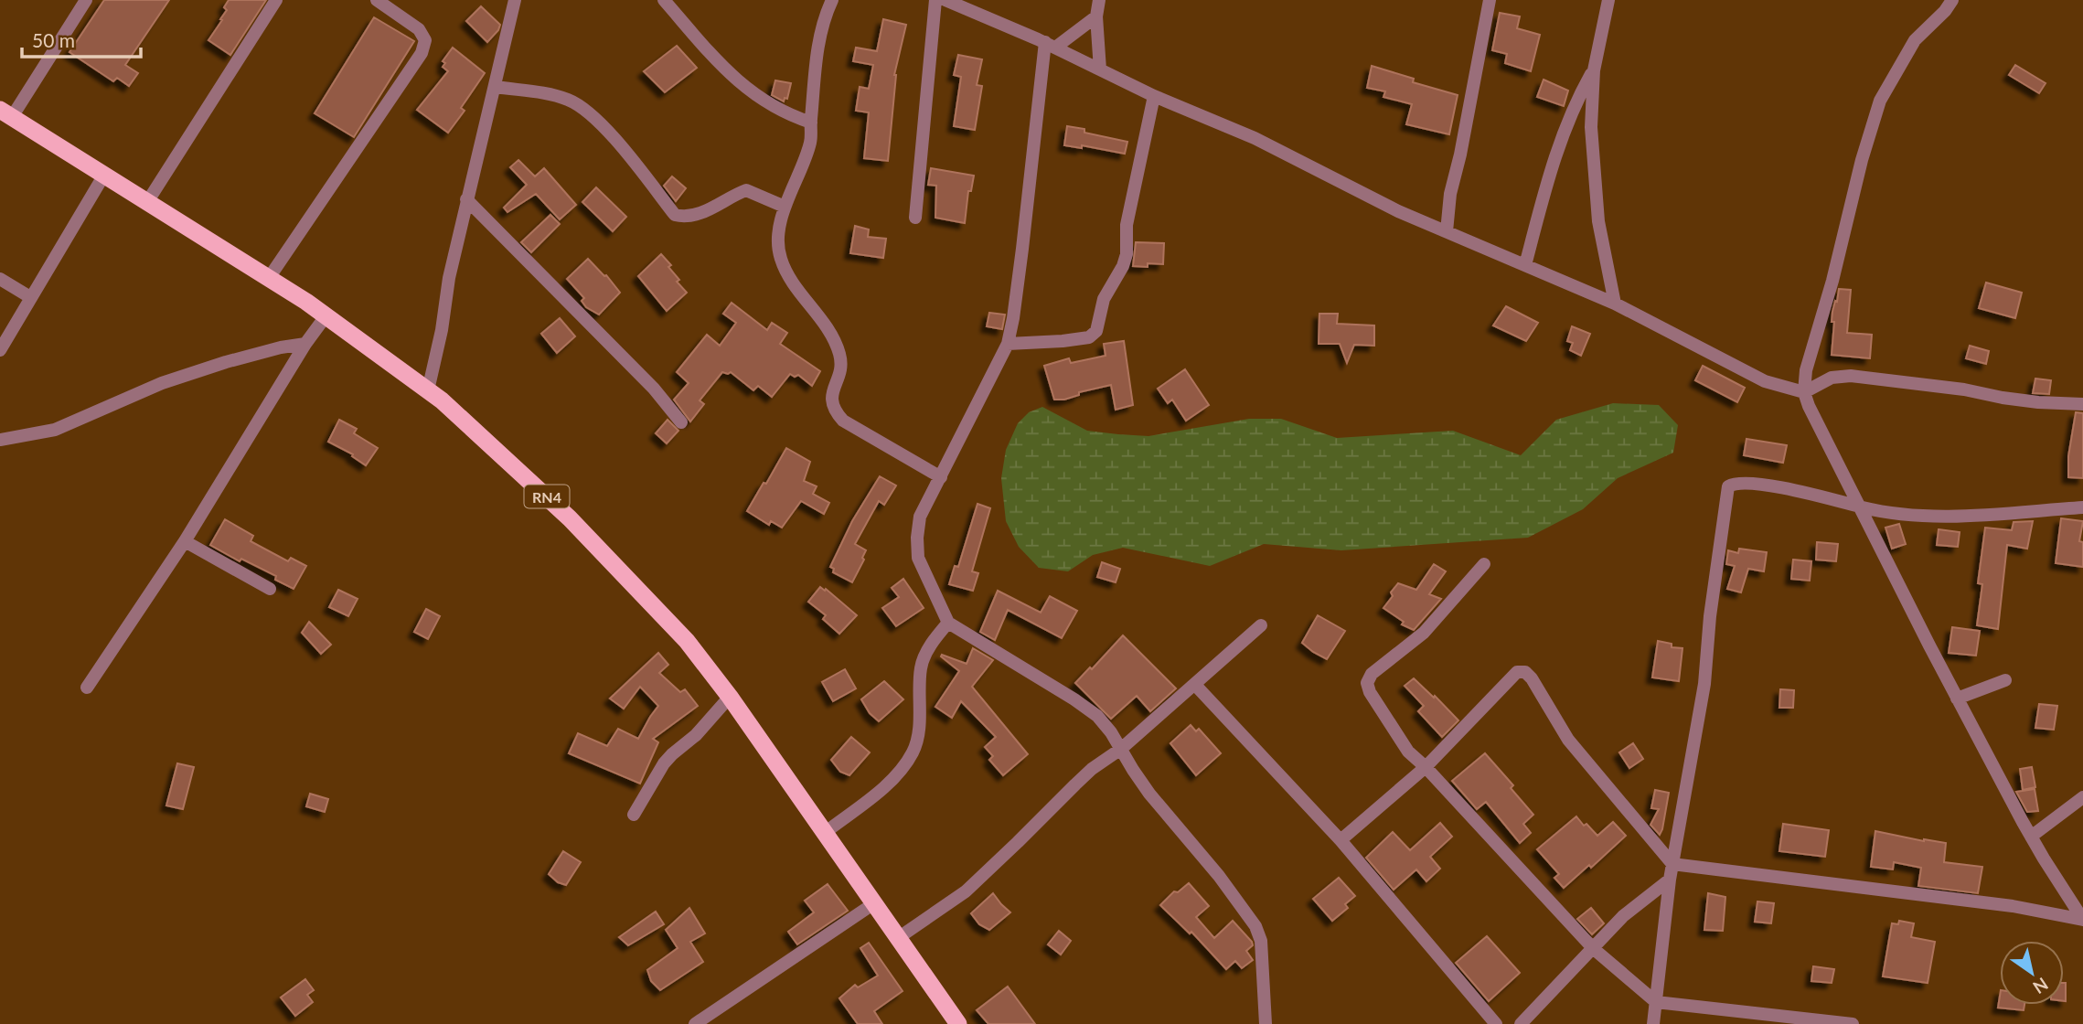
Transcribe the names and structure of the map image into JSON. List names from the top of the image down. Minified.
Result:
{"streets":{"highway":["RN4"]},"scale_bar":"50 m","north":"bottom right"}
